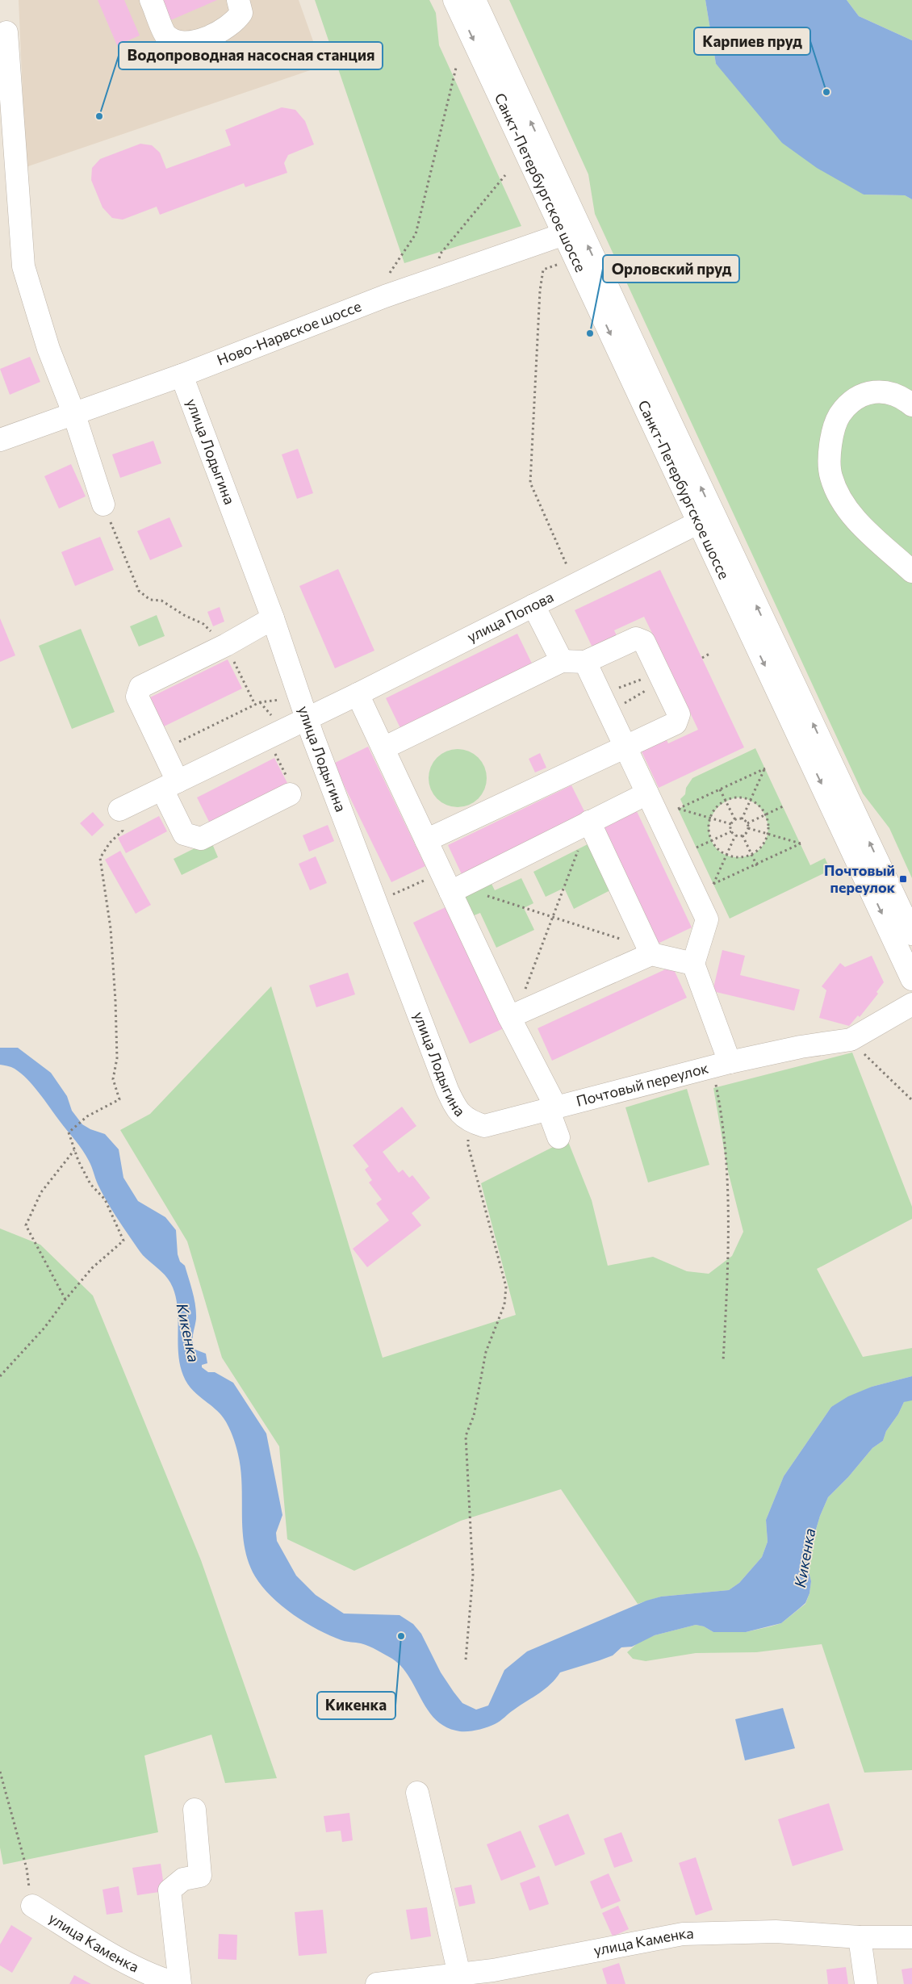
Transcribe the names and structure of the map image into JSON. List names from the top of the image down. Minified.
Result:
{"streets":{"street":["Санкт-Петербургское шоссе","Ново-Нарвское шоссе","улица Лодыгина","улица Попова","Почтовый переулок","улица Каменка"]},"crossings":[["Санкт-Петербургское шоссе","Ново-Нарвское шоссе"],["Санкт-Петербургское шоссе","улица Попова"],["Ново-Нарвское шоссе","улица Лодыгина"],["улица Лодыгина","улица Попова"],["улица Лодыгина","Почтовый переулок"]],"water":["Кикенка"],"places":{"other":["Карпиев пруд","Водопроводная насосная станция","Орловский пруд","Кикенка"],"transit":["Почтовый переулок"]}}
